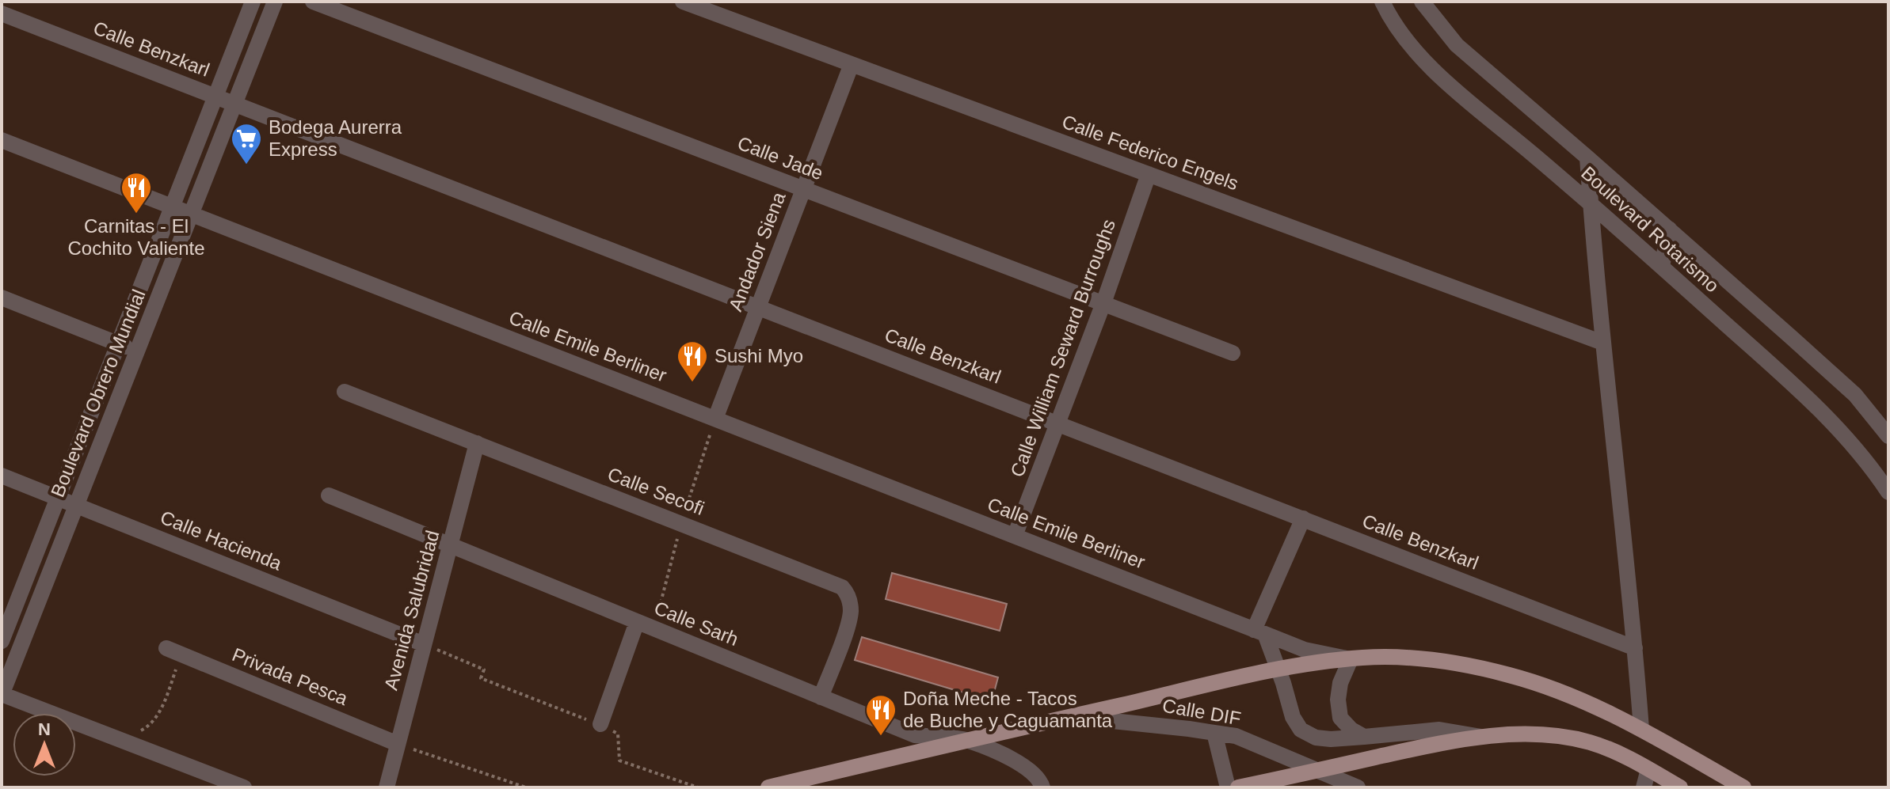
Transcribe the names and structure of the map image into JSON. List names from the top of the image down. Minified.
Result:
{"streets":{"street":["Calle Benzkarl","Calle Federico Engels","Calle Jade","Boulevard Rotarismo","Andador Siena","Calle Emile Berliner","Calle William Seward Burroughs","Boulevard Obrero Mundial","Calle Secofi","Calle Hacienda","Avenida Salubridad","Calle Sarh","Privada Pesca","Calle DIF"]},"crossings":[["Calle Benzkarl","Andador Siena"],["Calle Benzkarl","Calle William Seward Burroughs"],["Calle Benzkarl","Boulevard Obrero Mundial"],["Calle Federico Engels","Andador Siena"],["Calle Federico Engels","Calle William Seward Burroughs"],["Calle Jade","Andador Siena"],["Calle Jade","Calle William Seward Burroughs"],["Andador Siena","Calle Emile Berliner"],["Calle Emile Berliner","Calle William Seward Burroughs"],["Calle Emile Berliner","Boulevard Obrero Mundial"],["Boulevard Obrero Mundial","Calle Hacienda"],["Calle Secofi","Avenida Salubridad"],["Calle Secofi","Calle Sarh"],["Calle Hacienda","Avenida Salubridad"],["Avenida Salubridad","Calle Sarh"],["Avenida Salubridad","Privada Pesca"]],"places":{"supermarket":["Bodega Aurerra Express"],"restaurant":["Carnitas - El Cochito Valiente","Sushi Myo","Doña Meche - Tacos de Buche y Caguamanta"]},"north":"top"}
